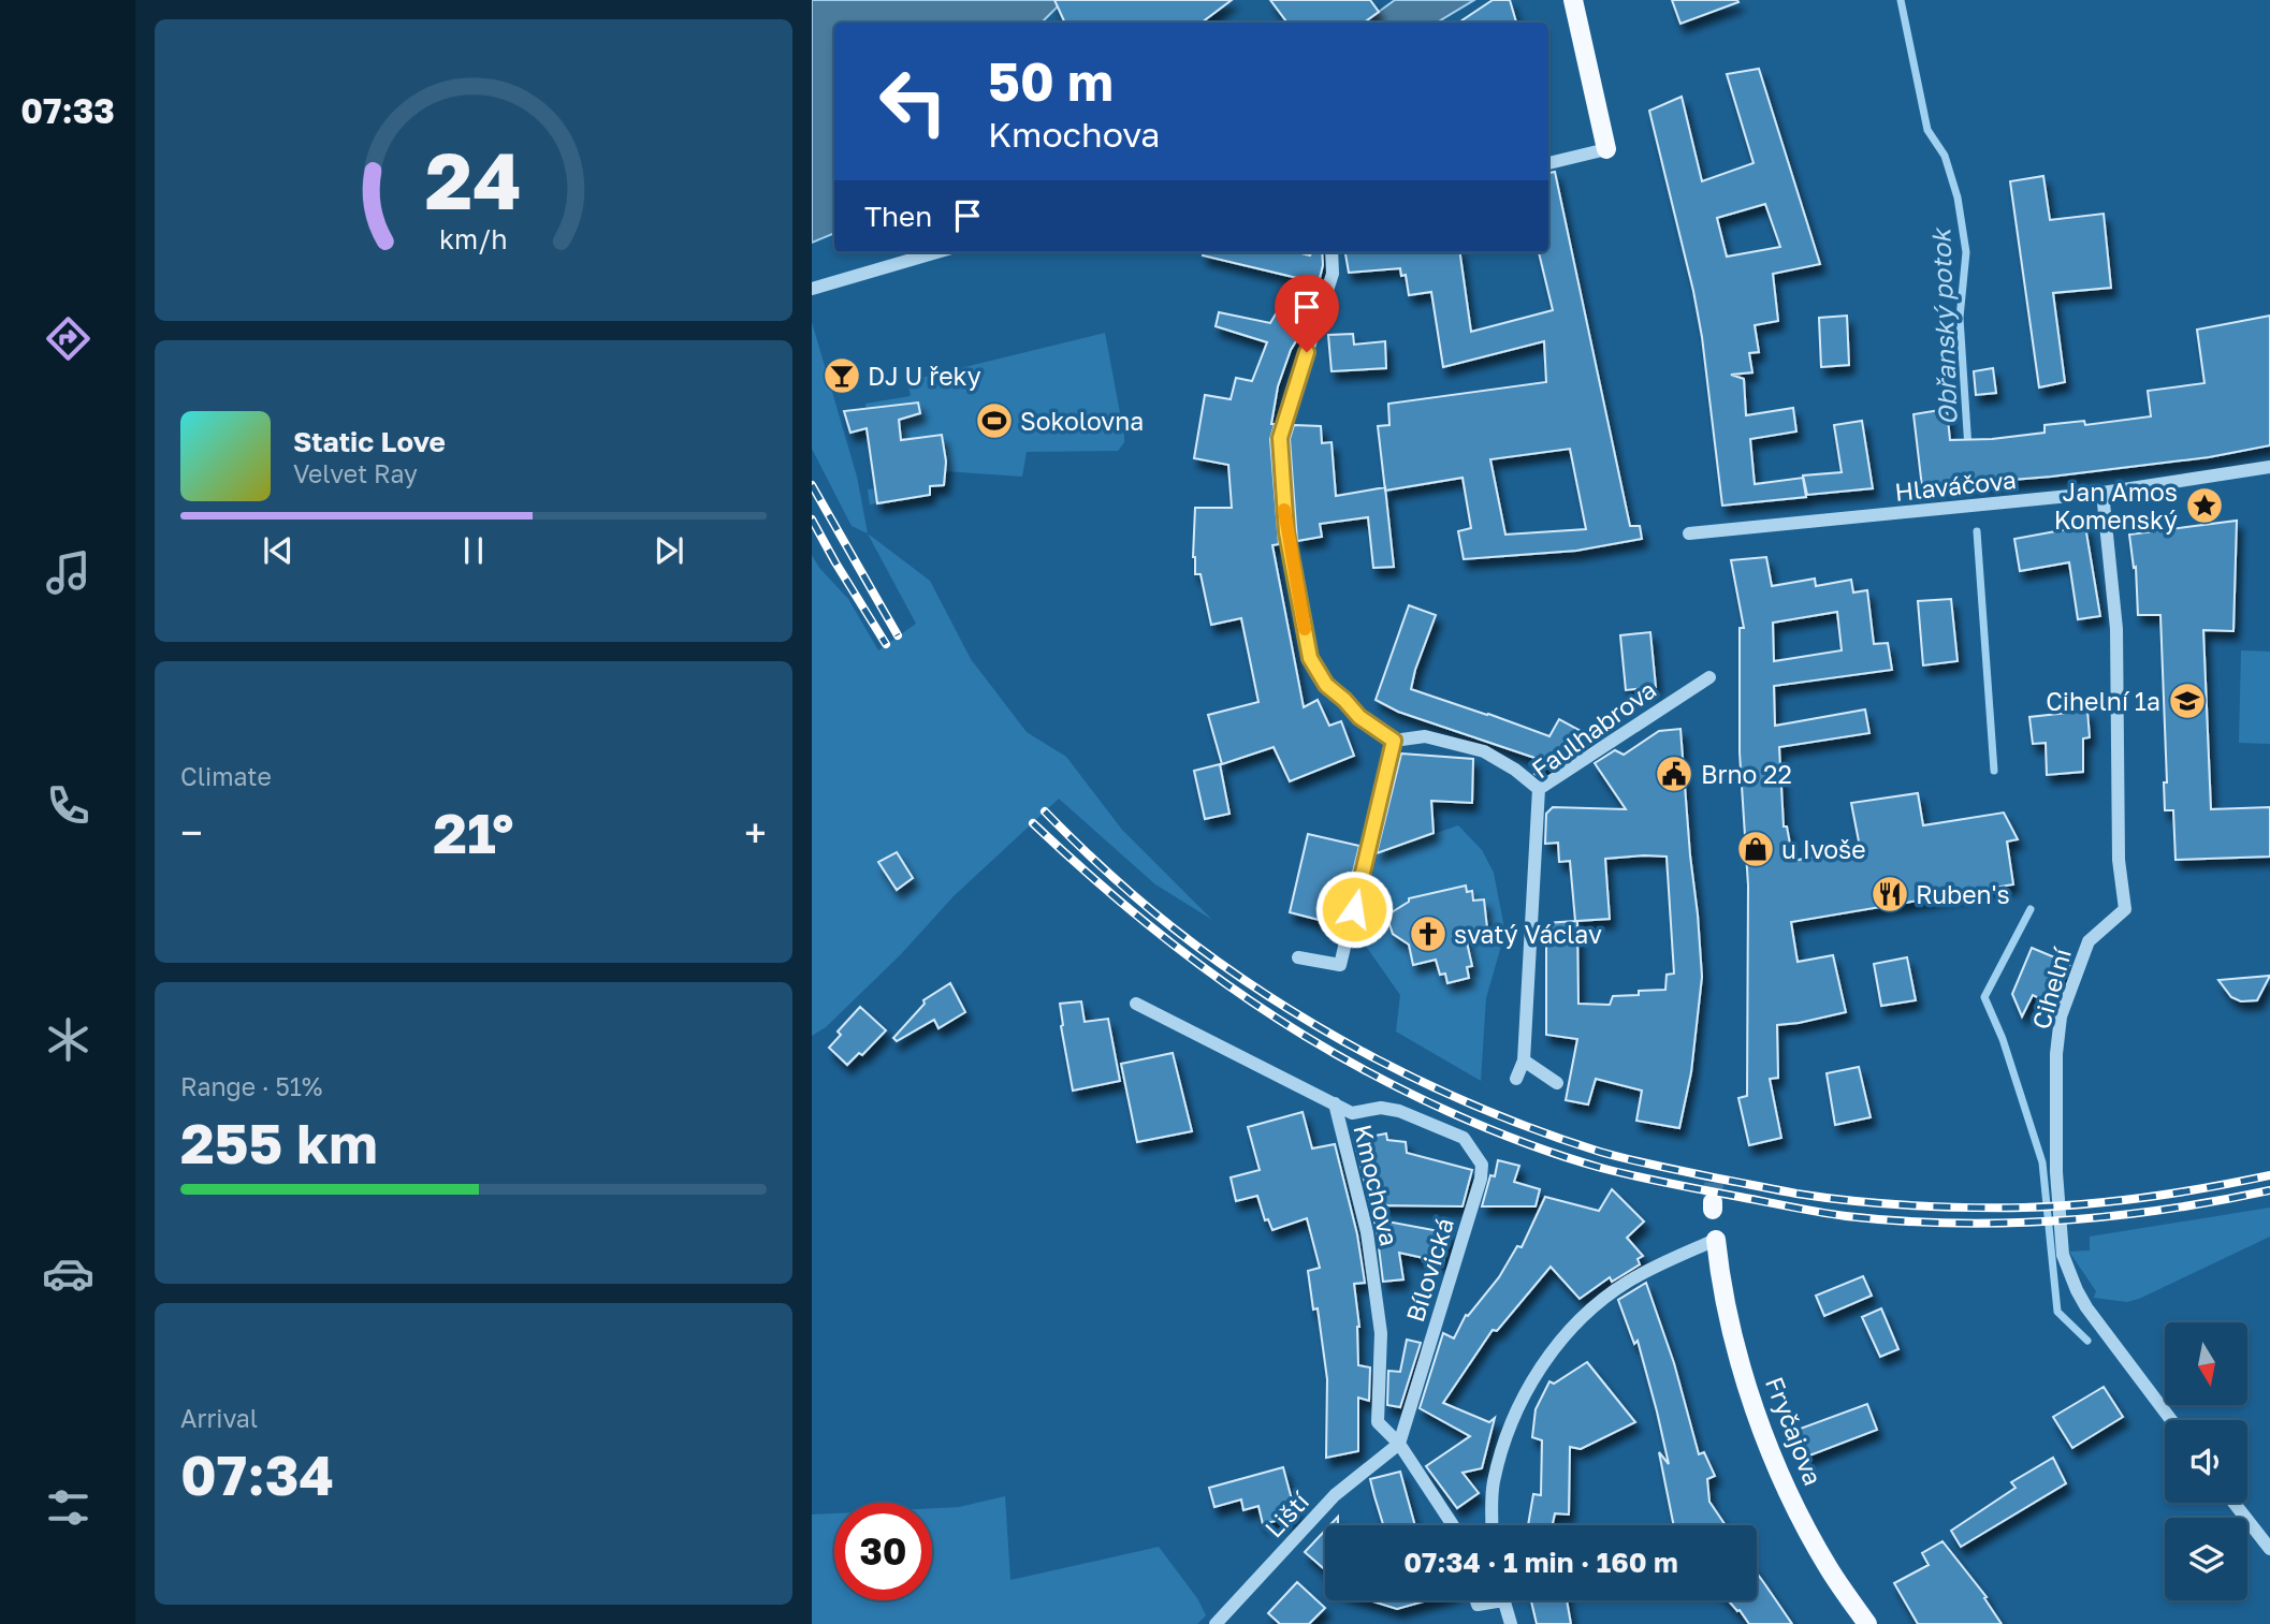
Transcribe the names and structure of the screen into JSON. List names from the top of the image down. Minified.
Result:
{"streets":{"main road":["Fryčajova"],"street":["Hlaváčova","Faulhabrova","Cihelní","Kmochova","Bílovická","Liští"]},"crossings":[["Hlaváčova","Cihelní"],["Kmochova","Bílovická"],["Kmochova","Liští"],["Bílovická","Liští"]],"water":["Obřanský potok"],"places":{"bar":["DJ U řeky"],"sports":["Sokolovna"],"place":["Jan Amos Komenský"],"school or university":["Cihelní 1a"],"public building":["Brno 22"],"shop":["u Ivoše"],"restaurant":["Ruben's"],"church":["svatý Václav"]},"north":"bottom","page":{"tabs":"07:33","turn":["50 m","Kmochova"],"then":"Then","song":["Static Love","Velvet Ray"],"tile":["Climate",["Range · 51%","255 km"],["Arrival","07:34"]],"heat":["−","21°","+"],"limit":"30","trip":"07:34 · 1 min · 160 m","gauge":["24","km/h"]}}
